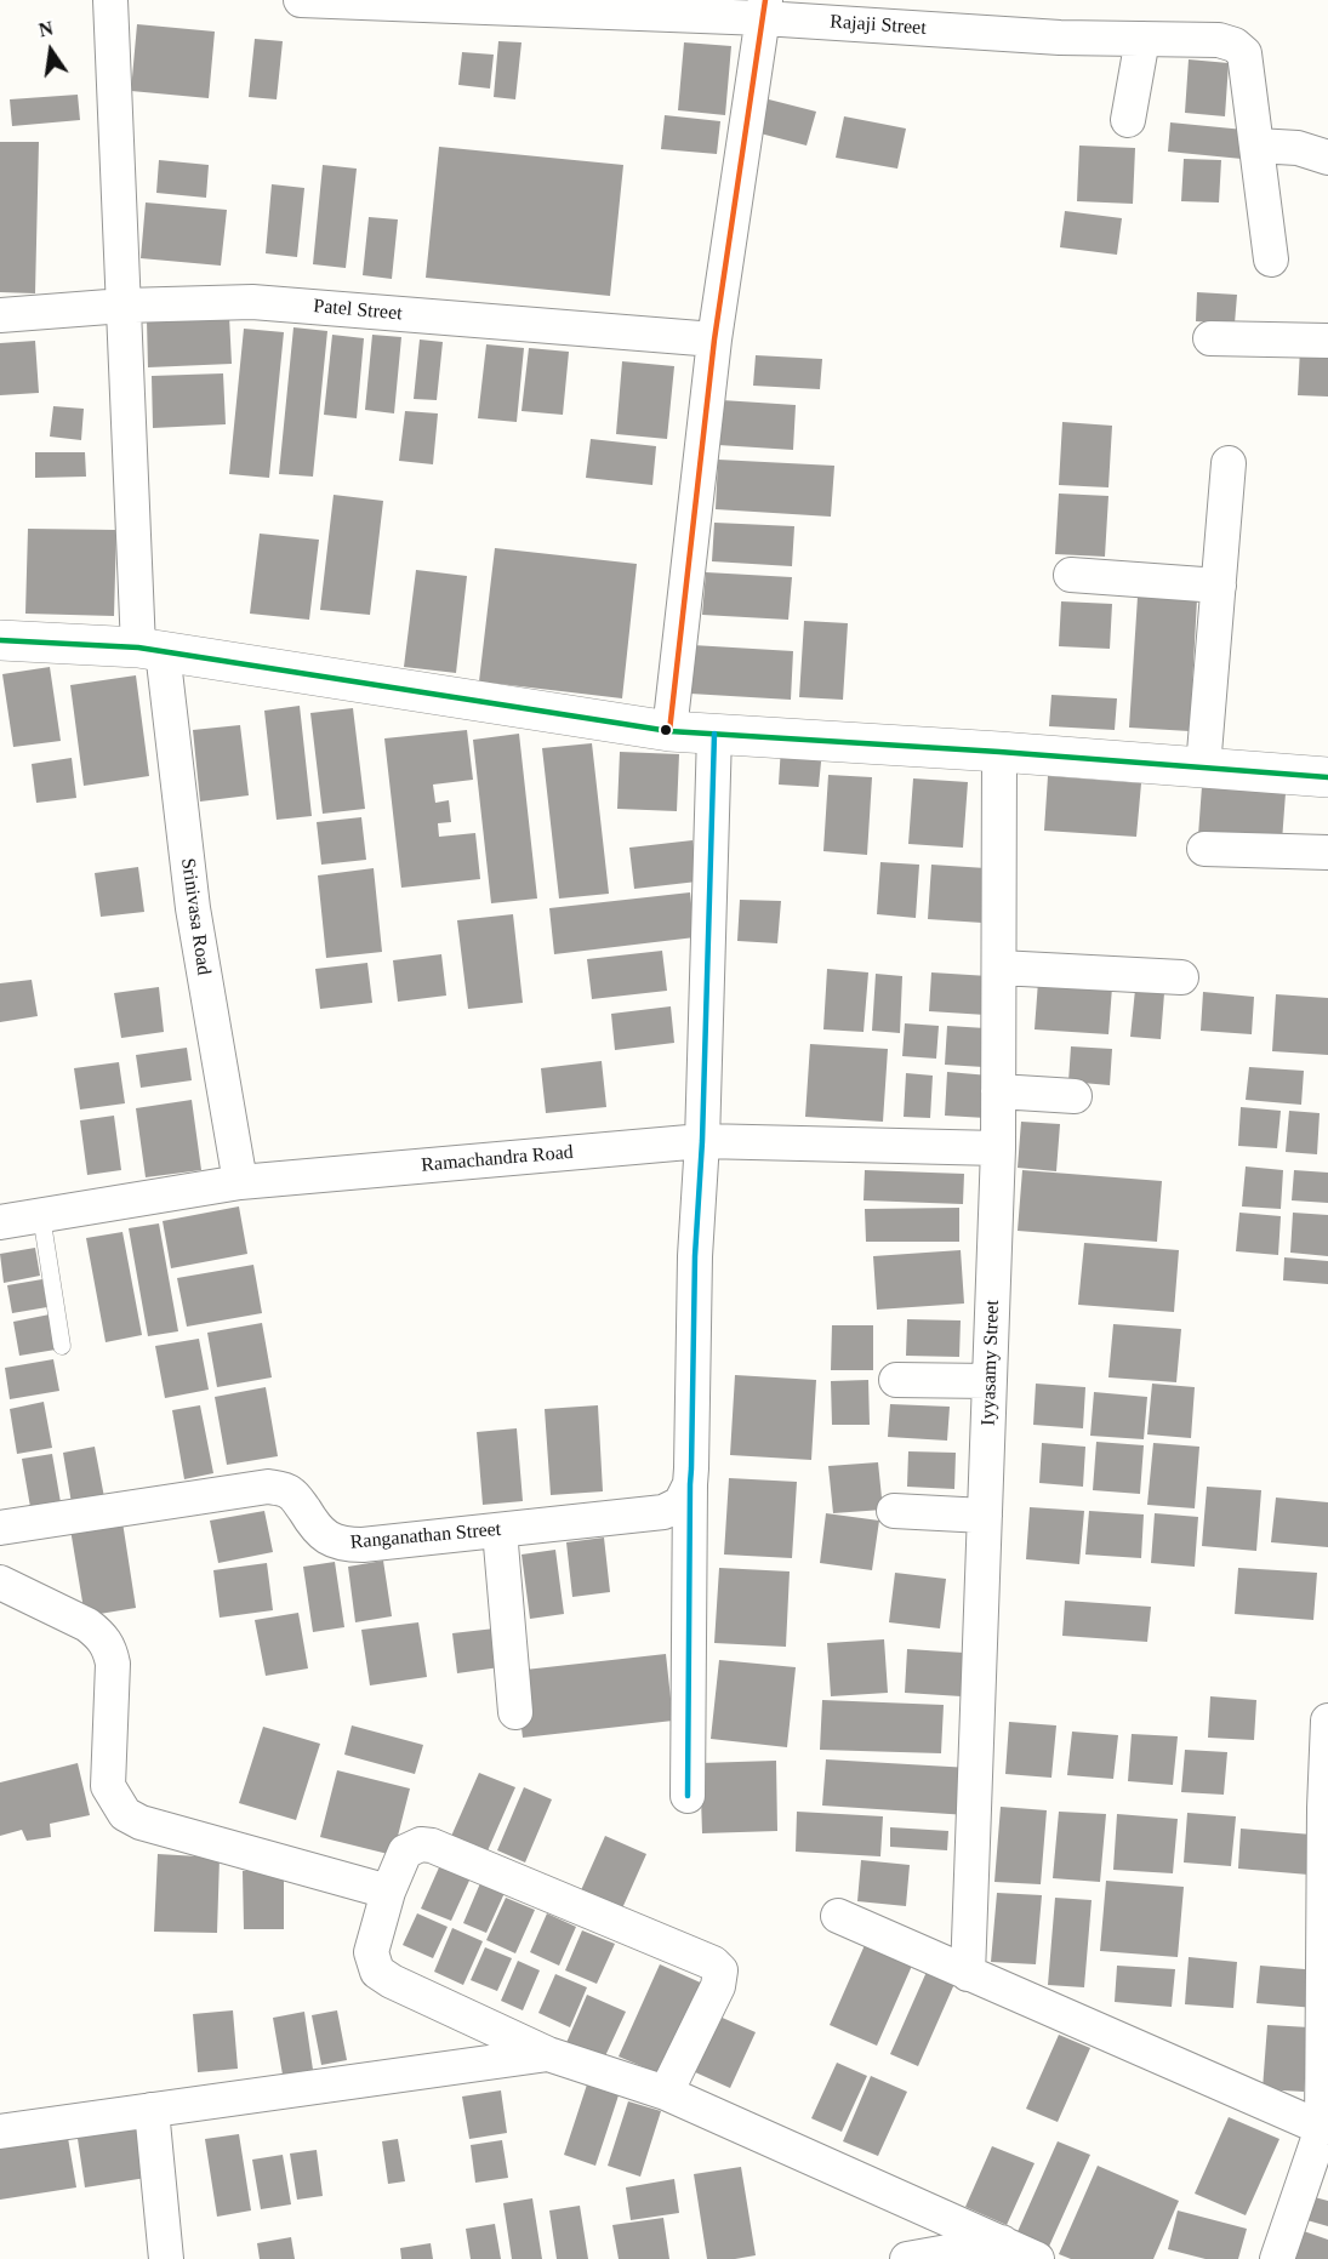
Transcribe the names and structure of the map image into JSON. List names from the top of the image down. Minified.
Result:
{"streets":{"street":["Rajaji Street","Patel Street","Srinivasa Road","Ramachandra Road","Iyyasamy Street","Ranganathan Street"]},"crossings":[["Patel Street","Srinivasa Road"],["Srinivasa Road","Ramachandra Road"],["Ramachandra Road","Iyyasamy Street"]],"north":"top"}
